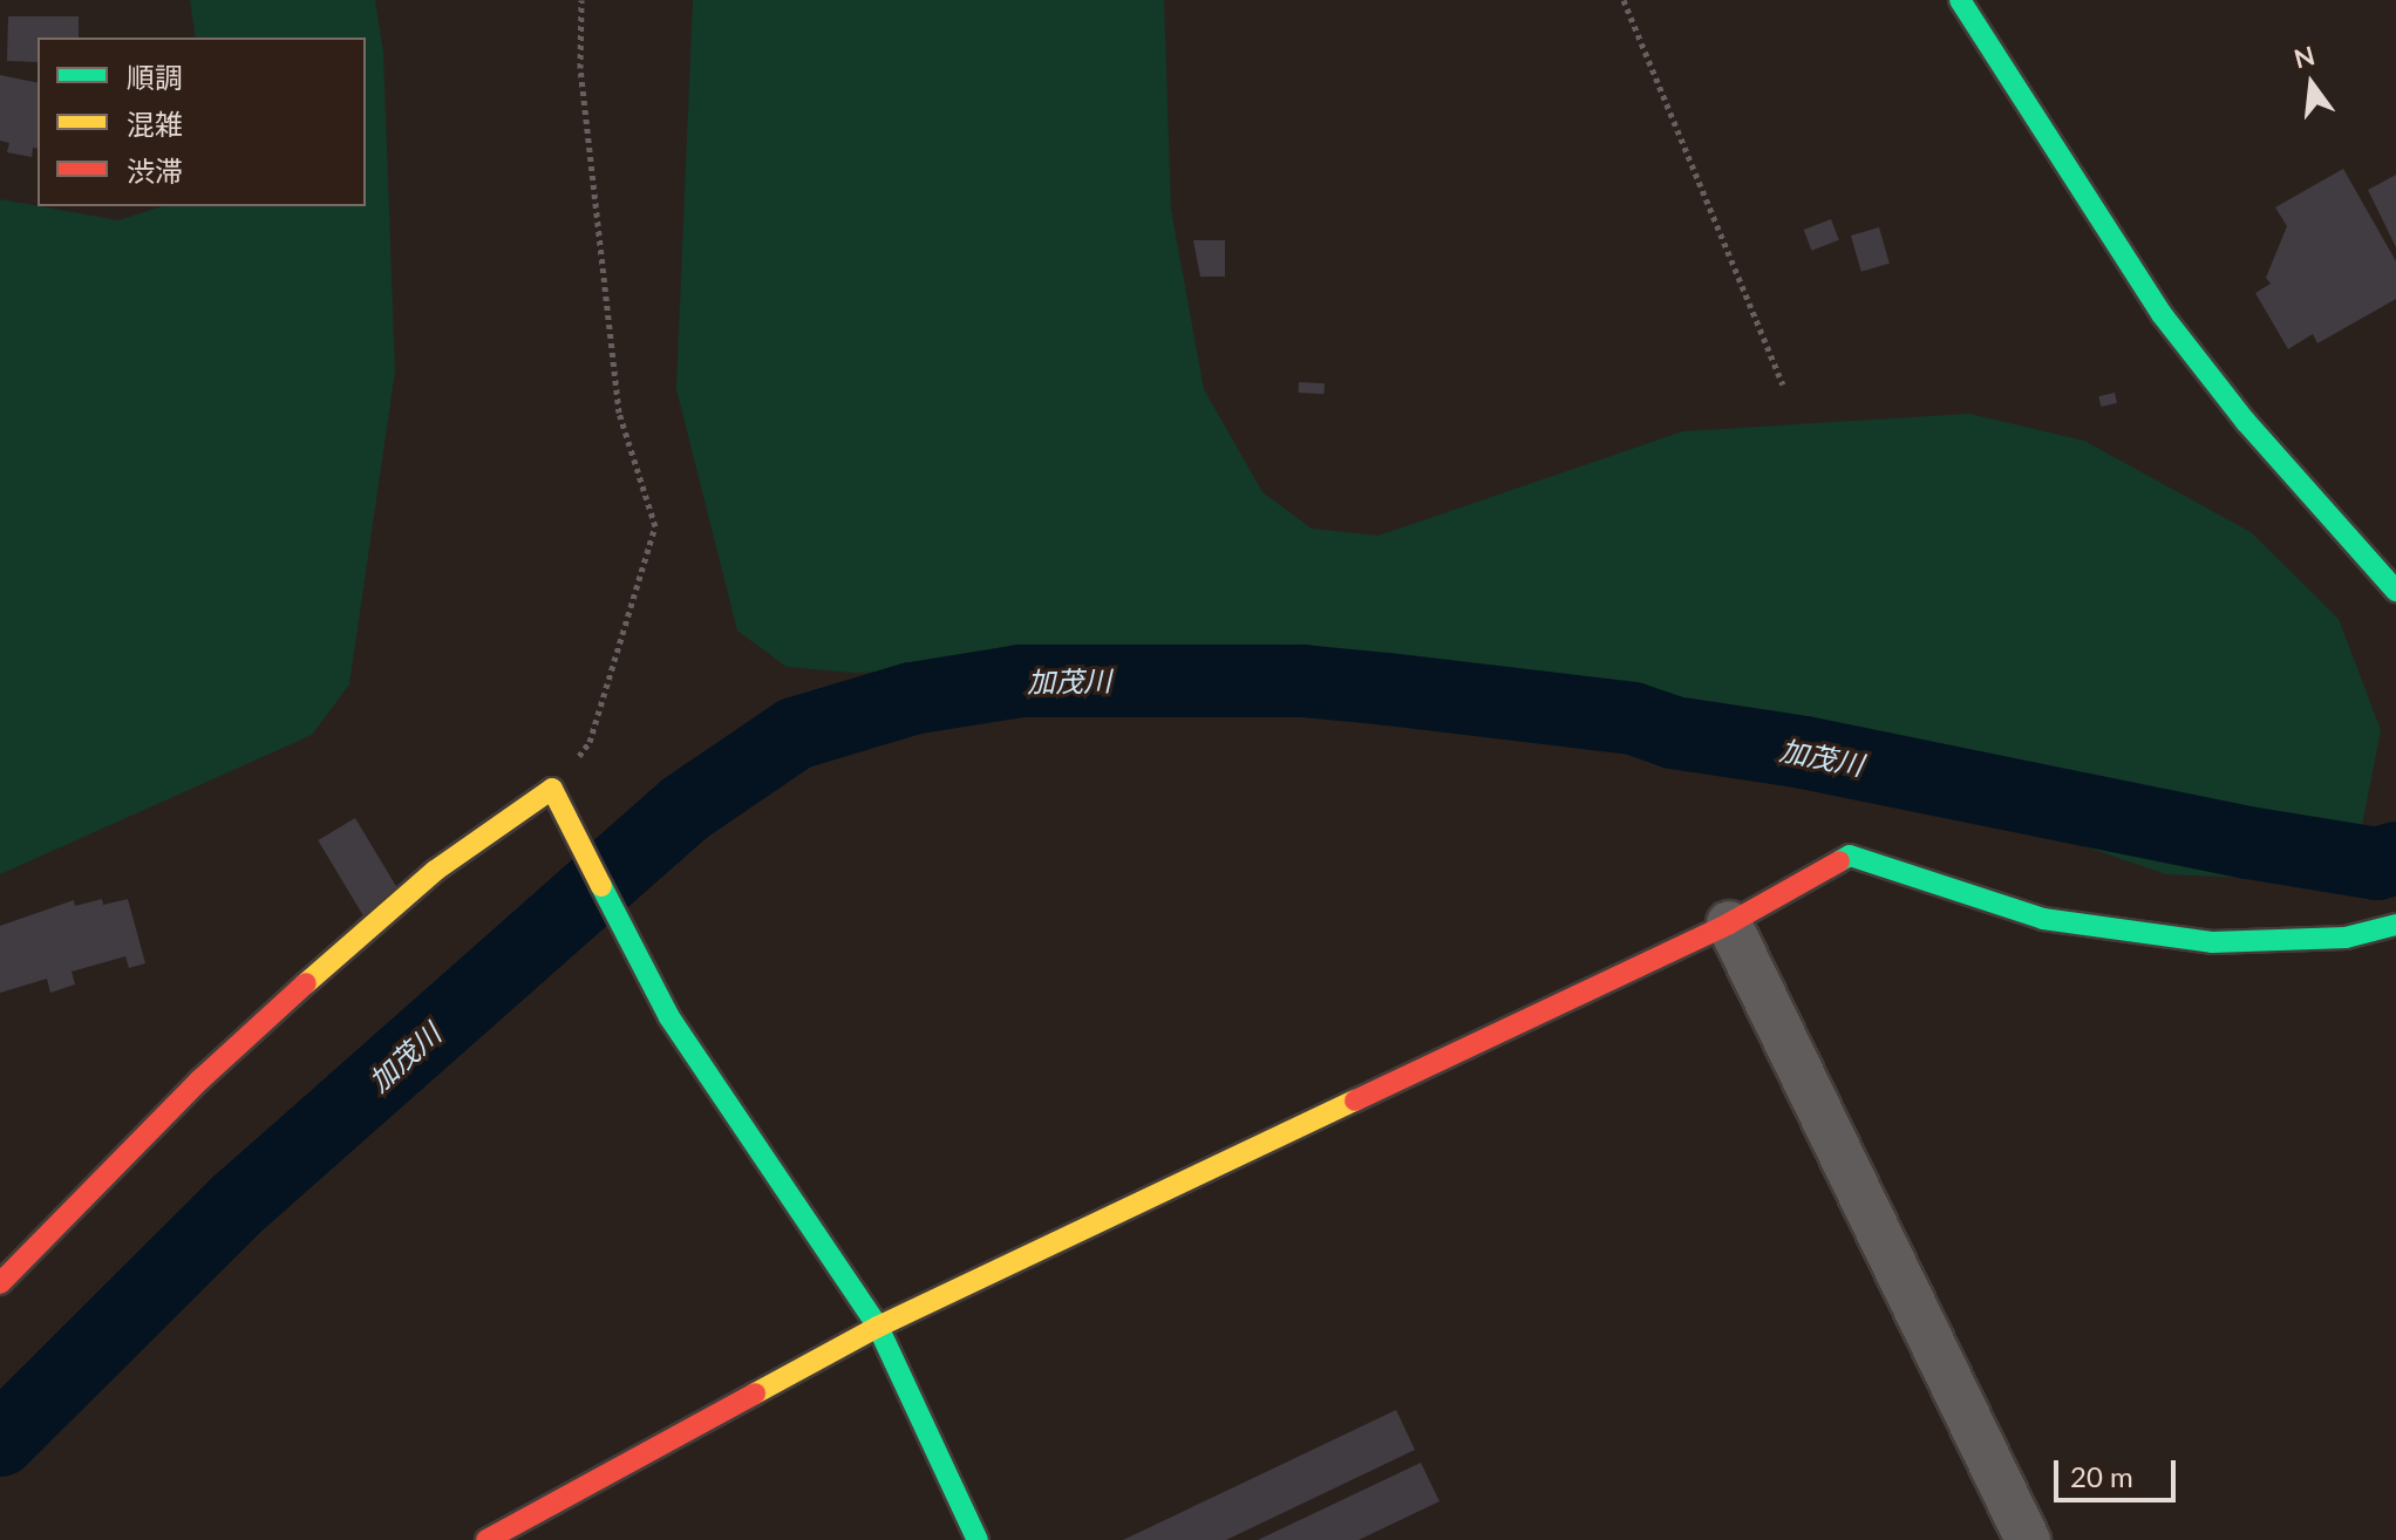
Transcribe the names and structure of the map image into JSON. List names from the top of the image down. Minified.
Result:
{"water":["加茂川"],"legend":["順調","混雑","渋滞"],"scale_bar":"20 m","north":"top"}
